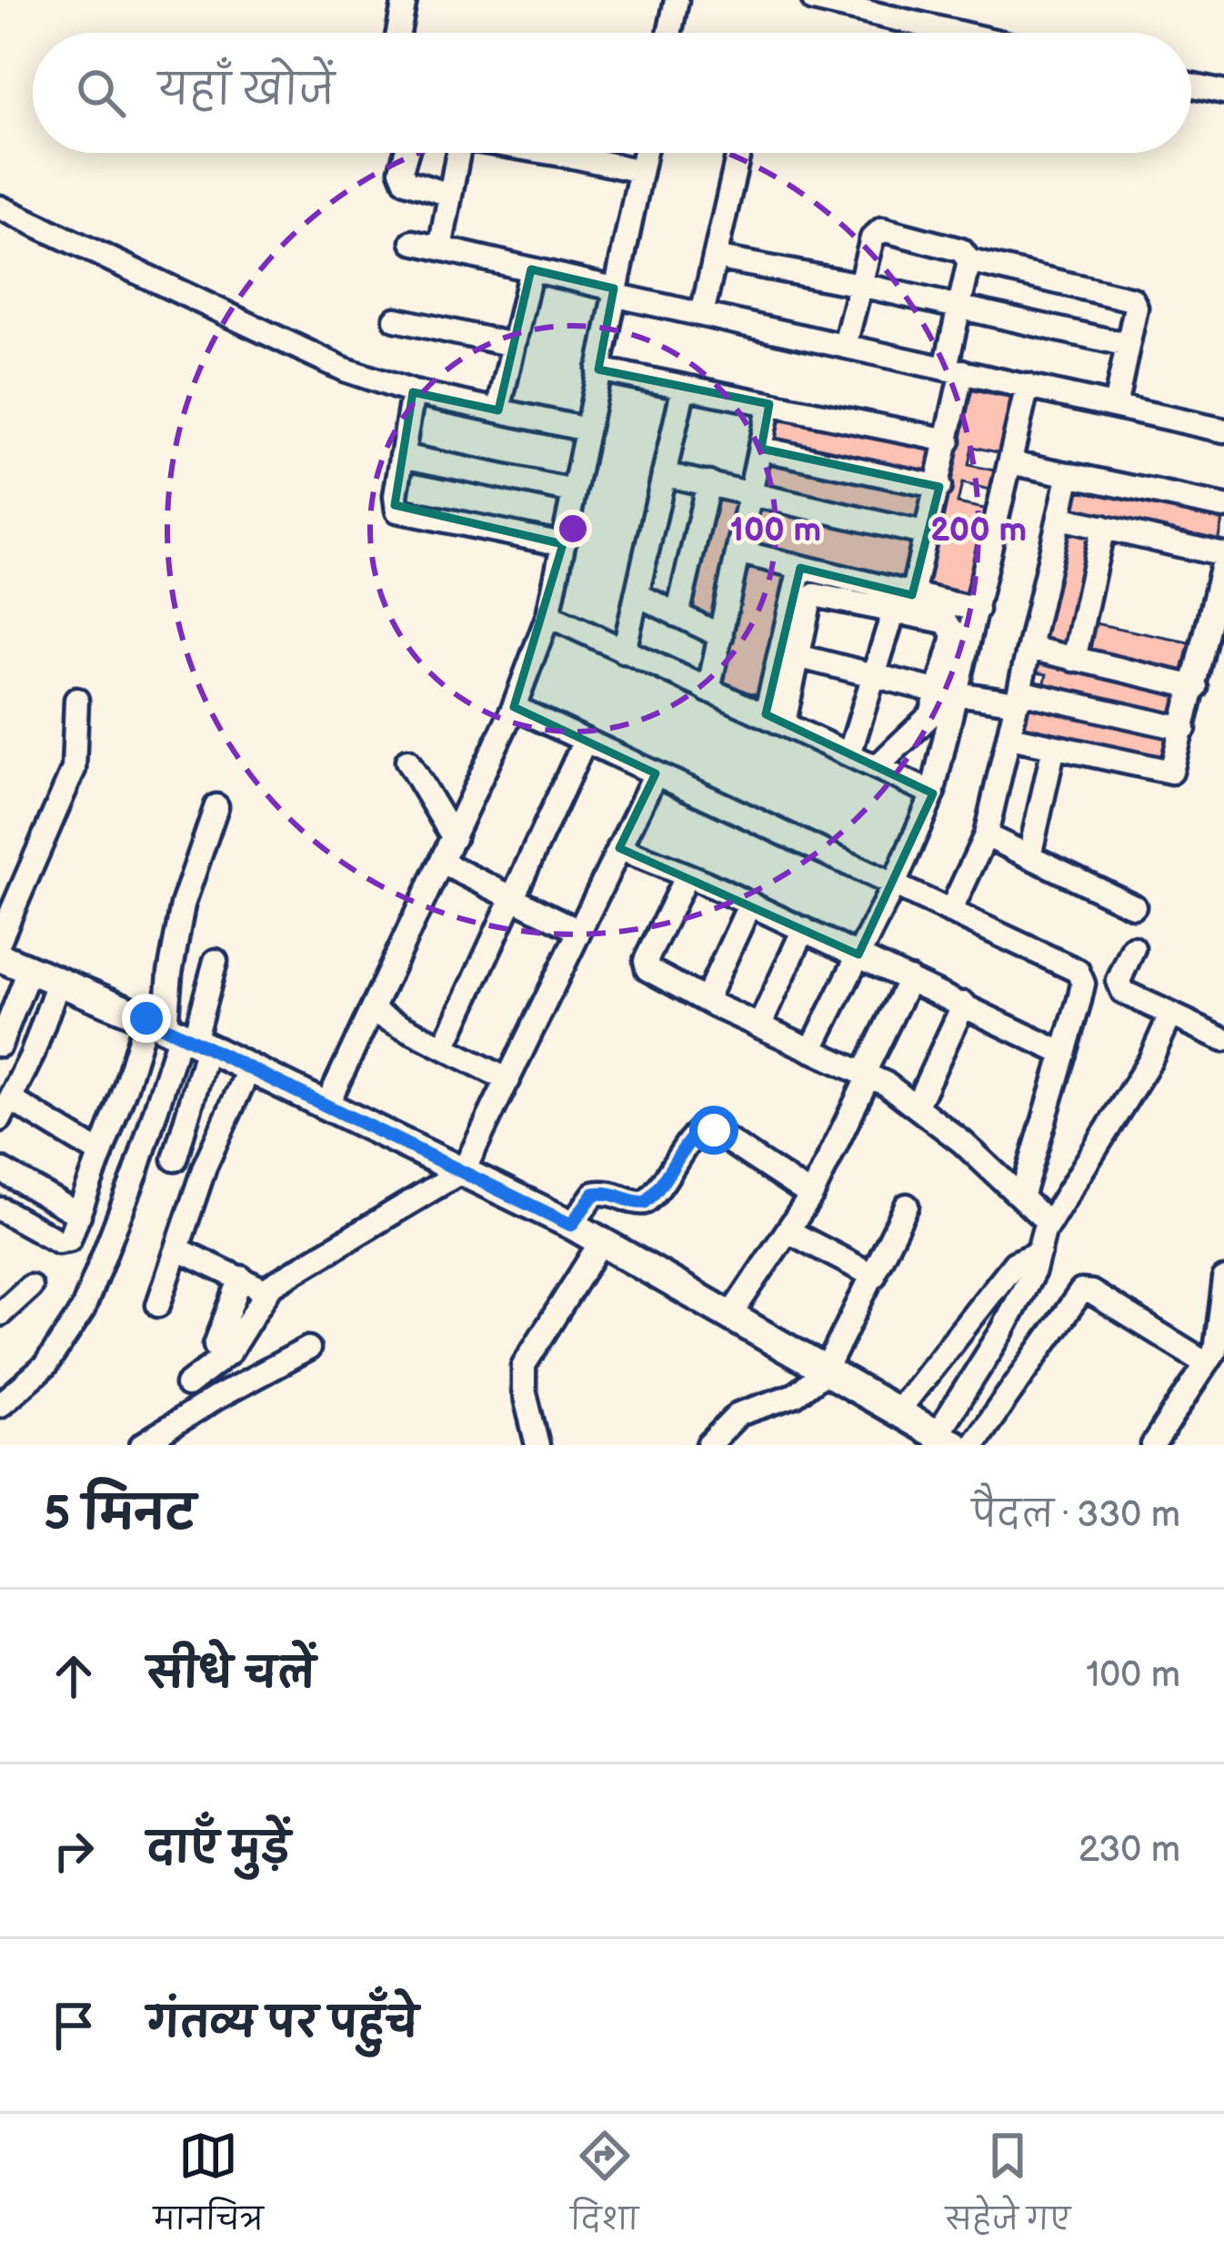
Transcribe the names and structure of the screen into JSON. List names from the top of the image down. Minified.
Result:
{"page":{"search":"यहाँ खोजें","heading":["5 मिनट","पैदल · 330 m"],"list":[["सीधे चलें","100 m"],["दाएँ मुड़ें","230 m"],"गंतव्य पर पहुँचे"],"nav":["मानचित्र","दिशा","सहेजे गए"]},"rings":["100 m","200 m"]}
